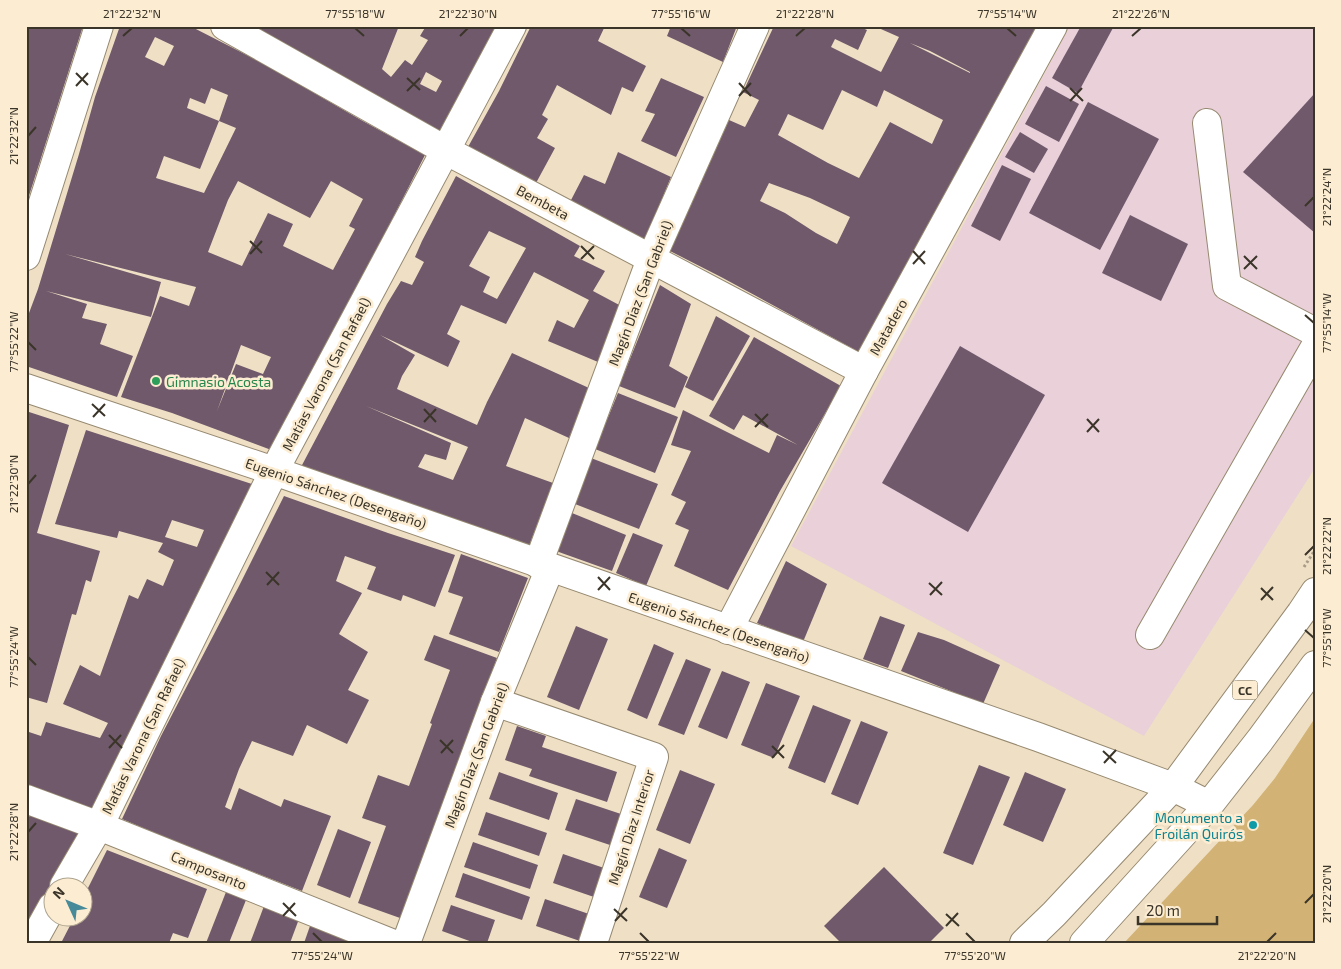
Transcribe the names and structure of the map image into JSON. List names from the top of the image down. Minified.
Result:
{"streets":{"street":["Bembeta","Magín Díaz (San Gabriel)","Matadero","Matías Varona (San Rafael)","Eugenio Sánchez (Desengaño)","CC","Magín Diaz Interior","Camposanto"]},"crossings":[["Bembeta","Magín Díaz (San Gabriel)"],["Bembeta","Matadero"],["Bembeta","Matías Varona (San Rafael)"],["Magín Díaz (San Gabriel)","Eugenio Sánchez (Desengaño)"],["Magín Díaz (San Gabriel)","Magín Diaz Interior"],["Matadero","Eugenio Sánchez (Desengaño)"],["Matías Varona (San Rafael)","Eugenio Sánchez (Desengaño)"],["Matías Varona (San Rafael)","Camposanto"],["Eugenio Sánchez (Desengaño)","CC"]],"places":["Gimnasio Acosta","Monumento a Froilán Quirós"],"scale_bar":"20 m","north":"top left","coordinates":["21°22'32\"N","77°55'18\"W","21°22'30\"N","77°55'16\"W","21°22'28\"N","77°55'14\"W","21°22'26\"N","21°22'24\"N","77°55'22\"W","21°22'22\"N","77°55'24\"W","21°22'20\"N","77°55'20\"W"]}
